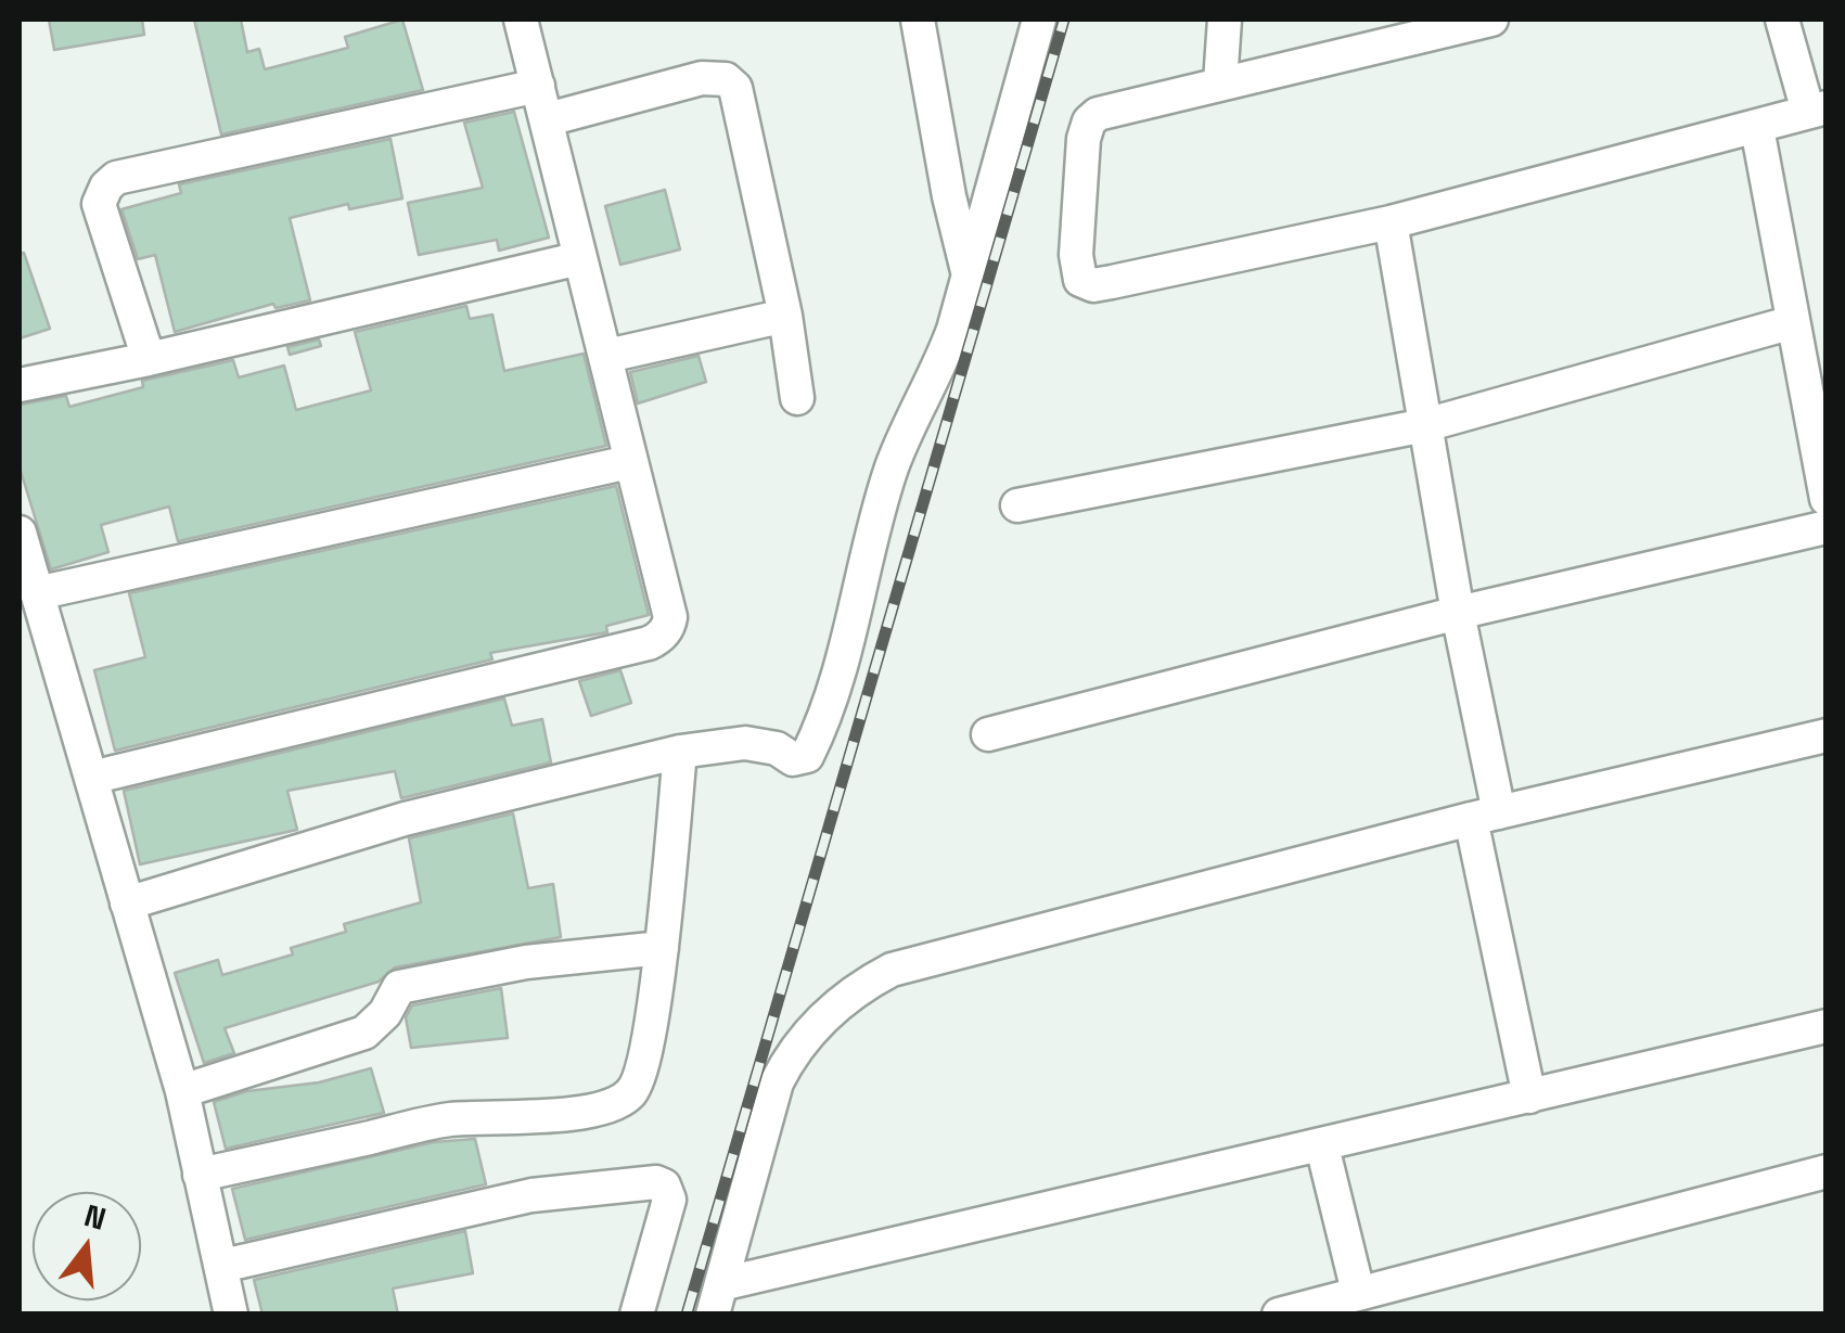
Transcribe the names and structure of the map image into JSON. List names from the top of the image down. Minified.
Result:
{"north":"top"}
